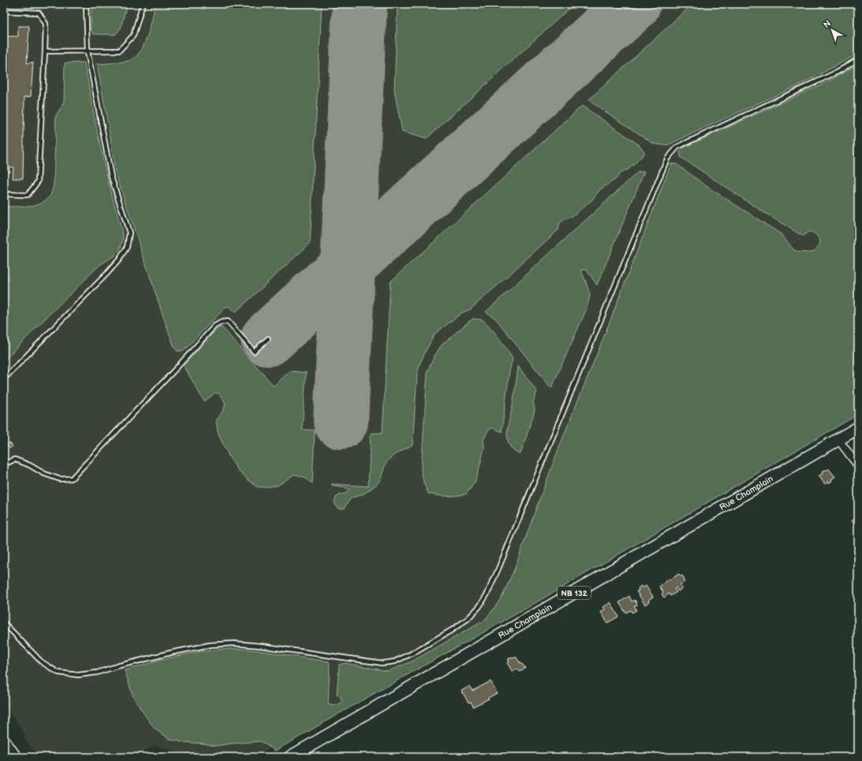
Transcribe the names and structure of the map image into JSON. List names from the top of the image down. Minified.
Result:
{"streets":{"main road":["Rue Champlain","NB 132"]},"north":"top left"}
